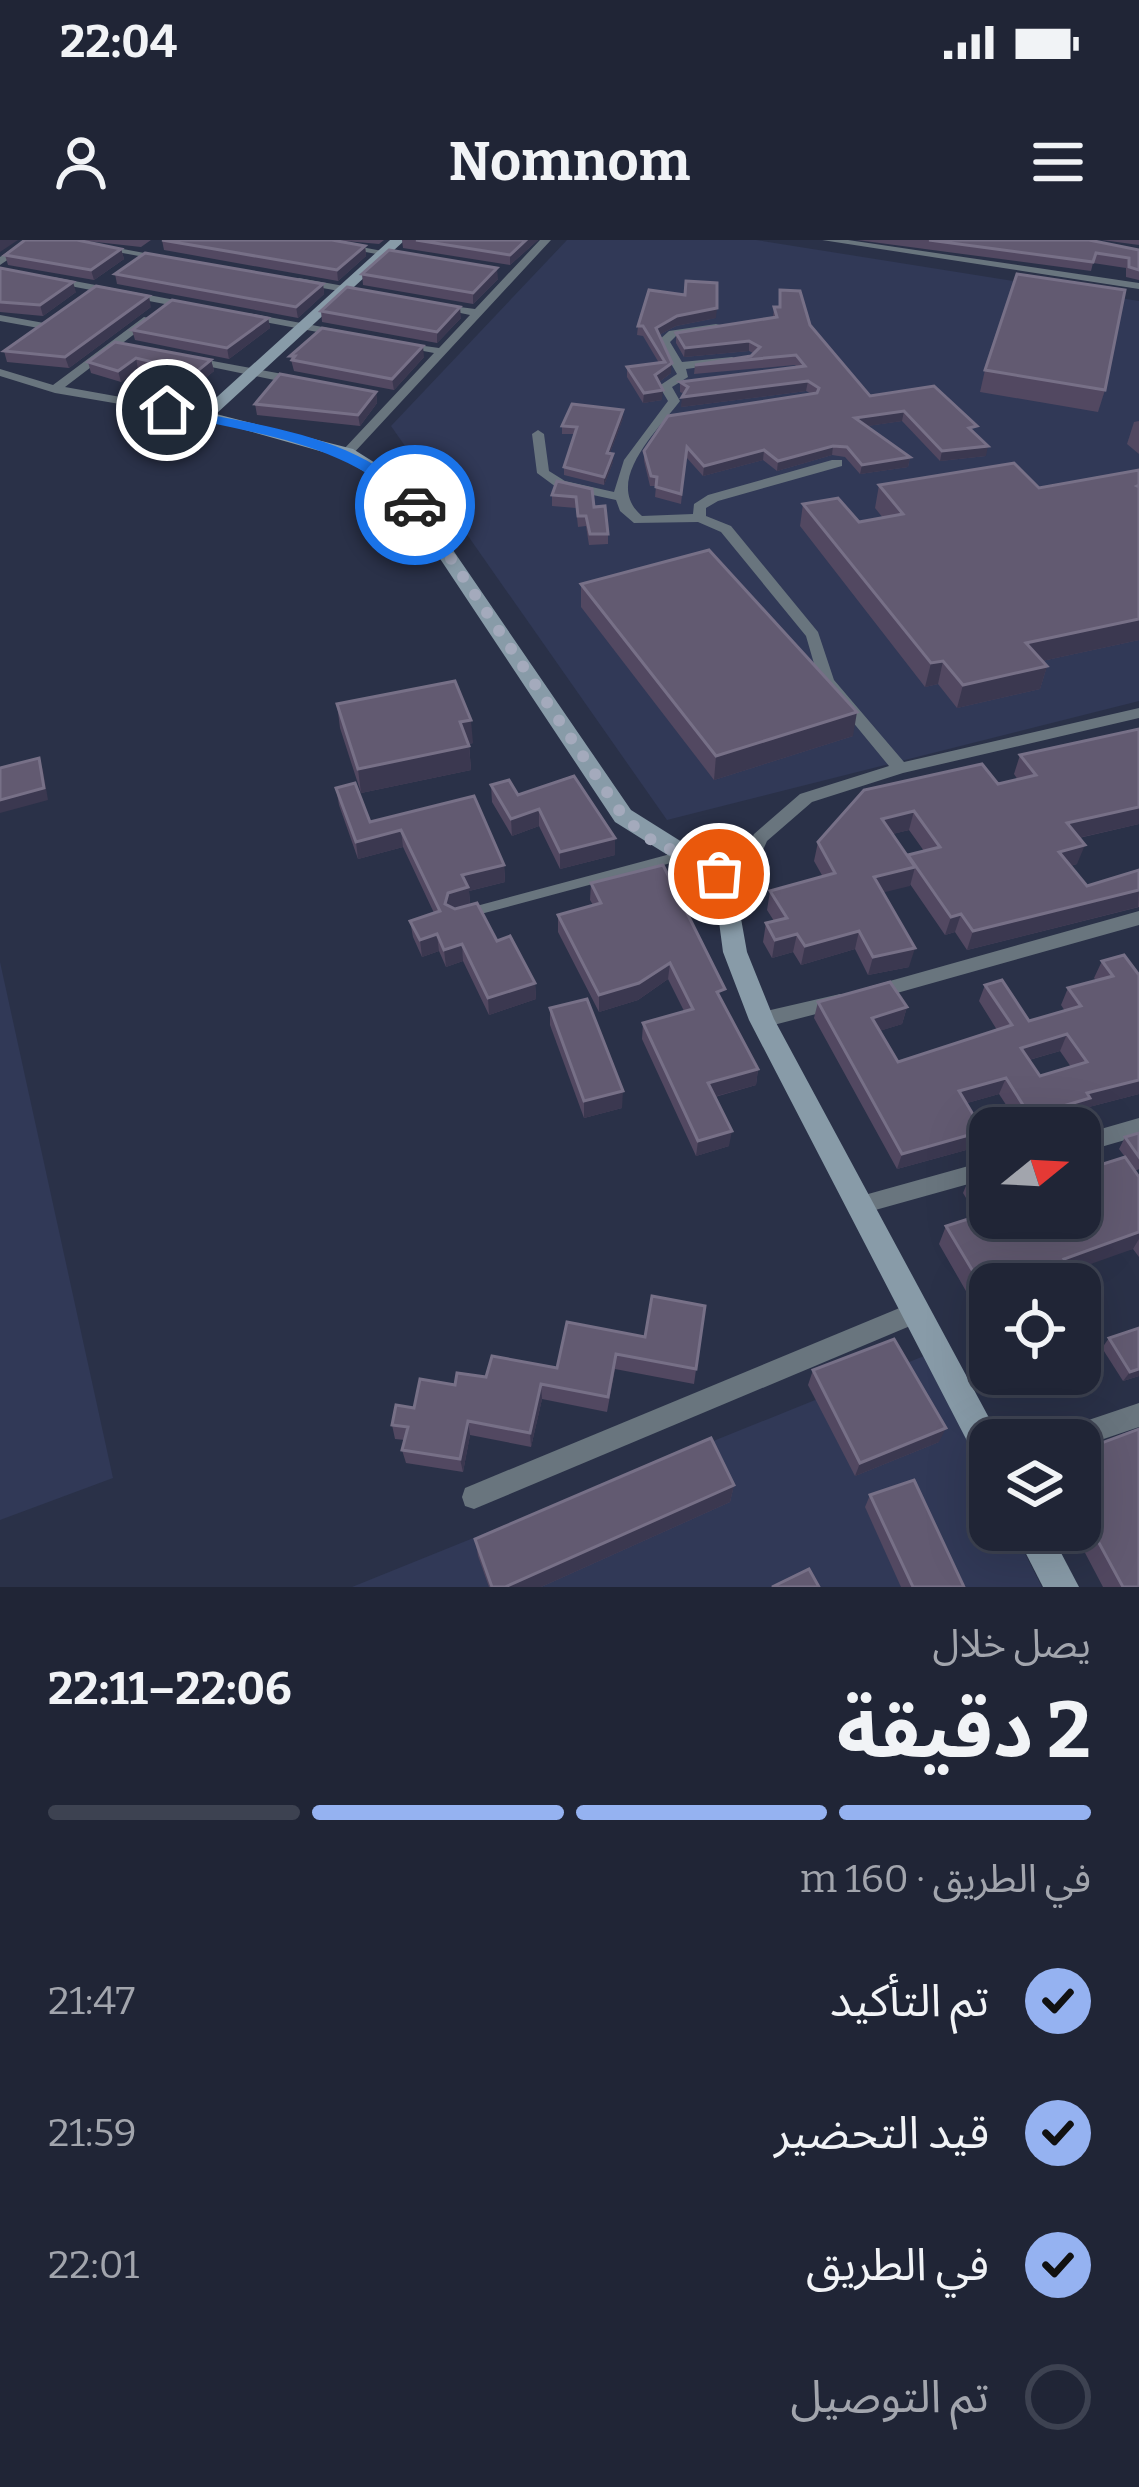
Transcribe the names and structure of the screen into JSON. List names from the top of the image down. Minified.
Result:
{"north":"right","page":{"status":"22:04","header":"Nomnom","heading":["2 دقيقة","يصل خلال","22:06–22:11"],"bar":"في الطريق · 160 m","list":[["تم التأكيد","21:47"],["قيد التحضير","21:59"],["في الطريق","22:01"],"تم التوصيل"]}}
